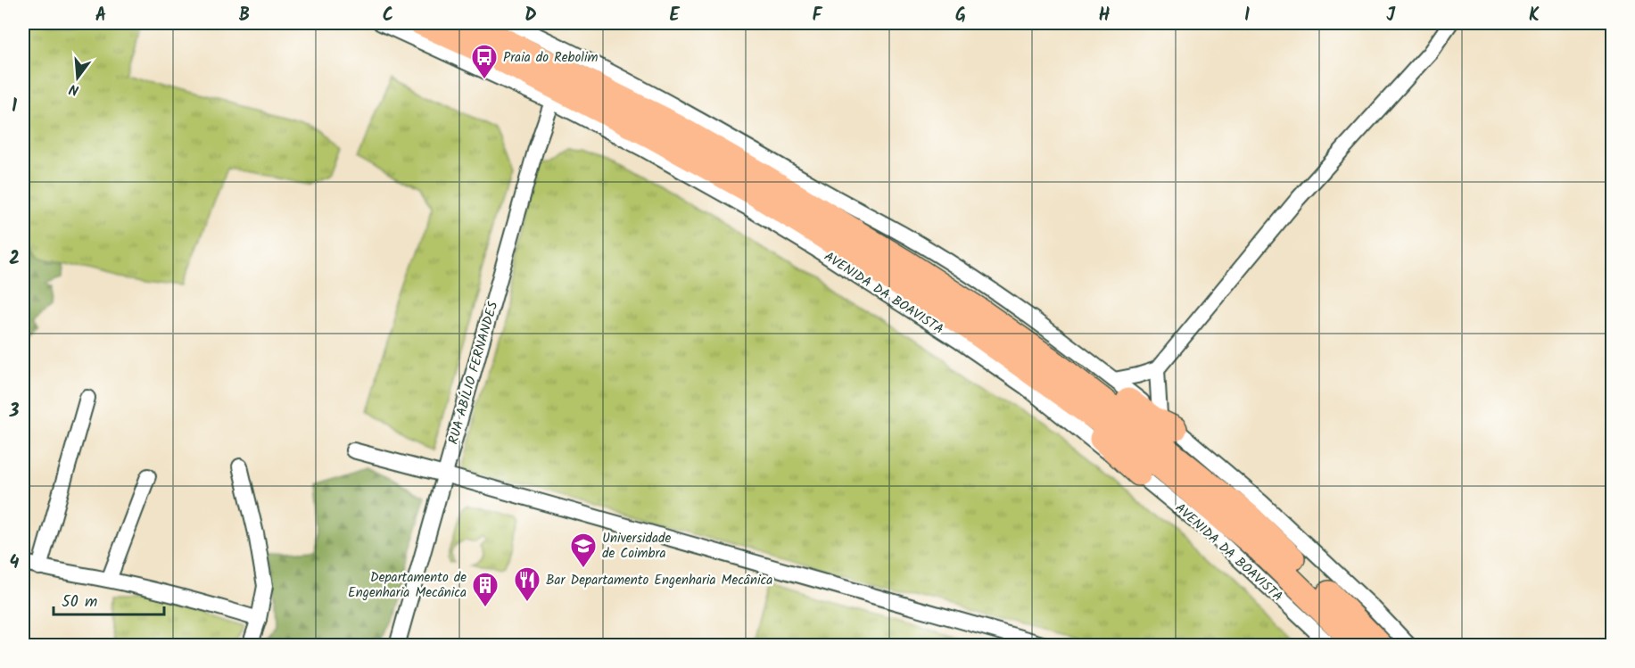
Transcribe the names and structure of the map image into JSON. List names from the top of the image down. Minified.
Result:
{"streets":{"highway":["AVENIDA DA BOAVISTA"],"street":["RUA ABÍLIO FERNANDES"]},"crossings":[["AVENIDA DA BOAVISTA","RUA ABÍLIO FERNANDES"]],"places":{"bus stop":["Praia do Rebolim"],"school or university":["Universidade de Coimbra"],"restaurant":["Bar Departamento Engenharia Mecânica"],"building":["Departamento de Engenharia Mecânica"]},"scale_bar":"50 m","north":"bottom","grid":{"columns":["A","B","C","D","E","F","G","H","I","J","K"],"rows":["1","2","3","4"]}}
